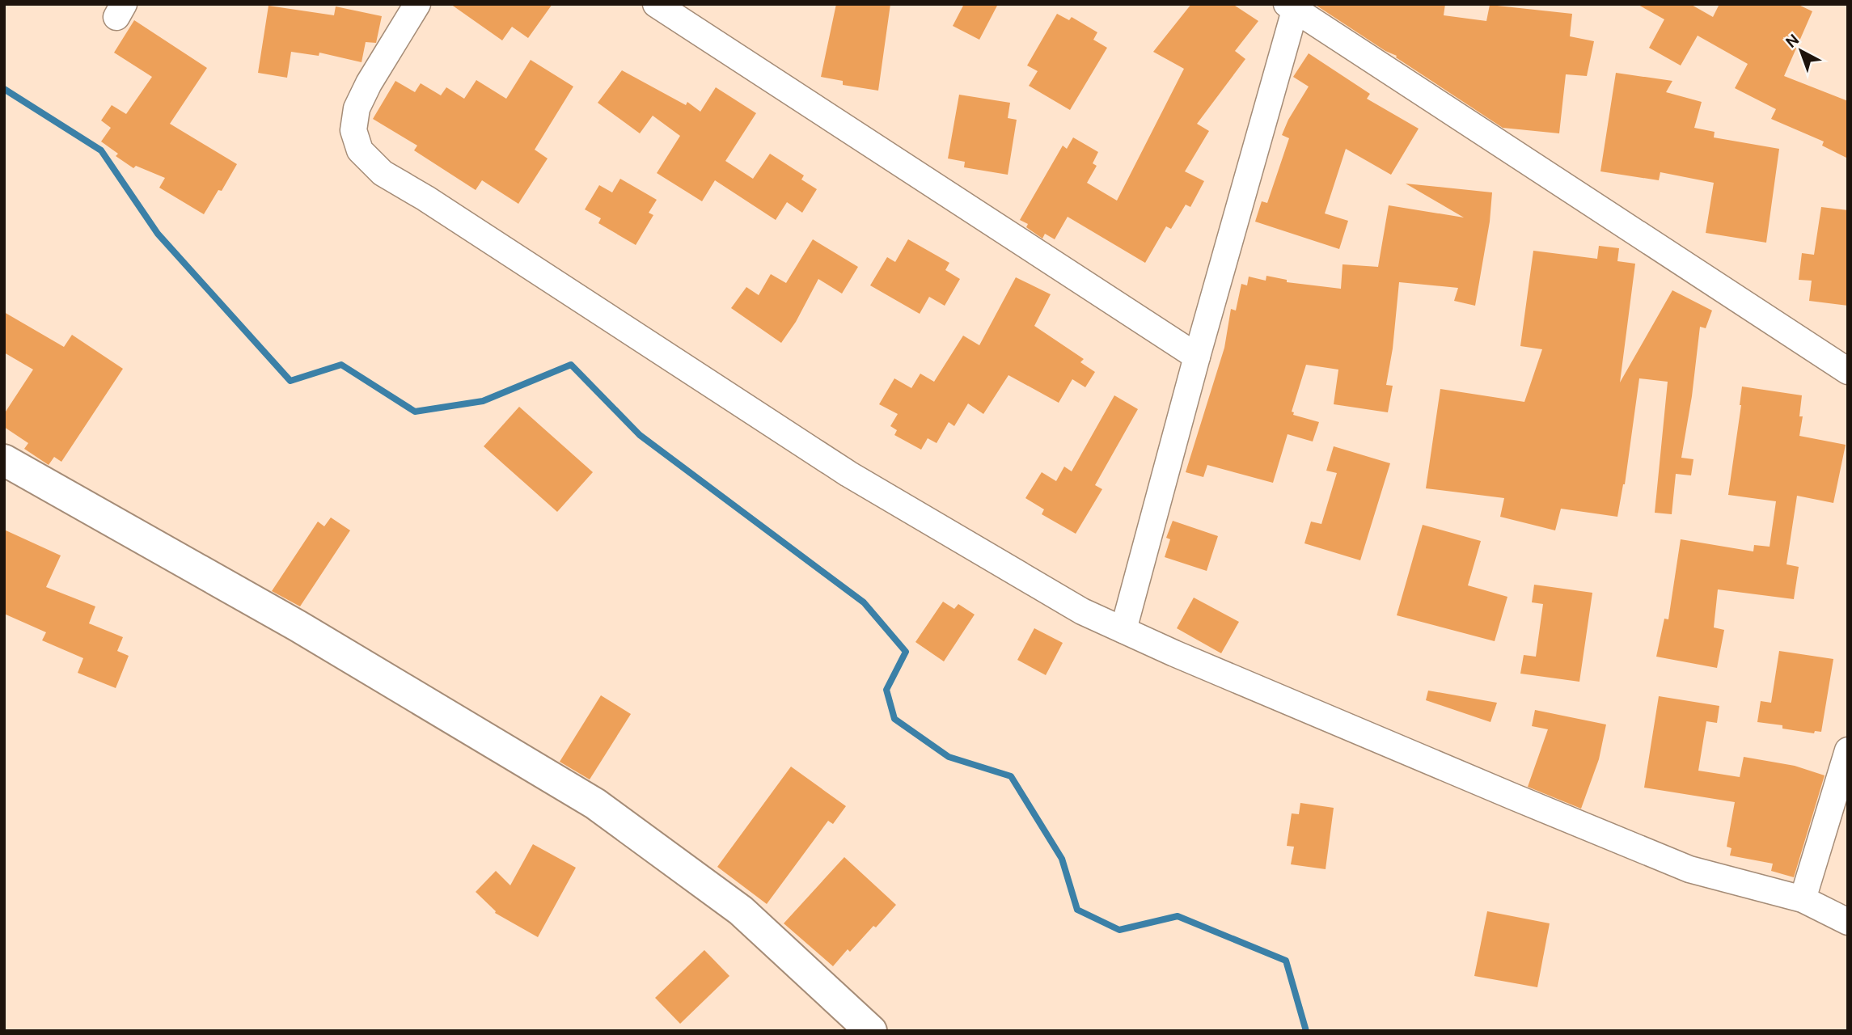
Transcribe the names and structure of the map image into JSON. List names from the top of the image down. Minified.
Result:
{"north":"top left"}
